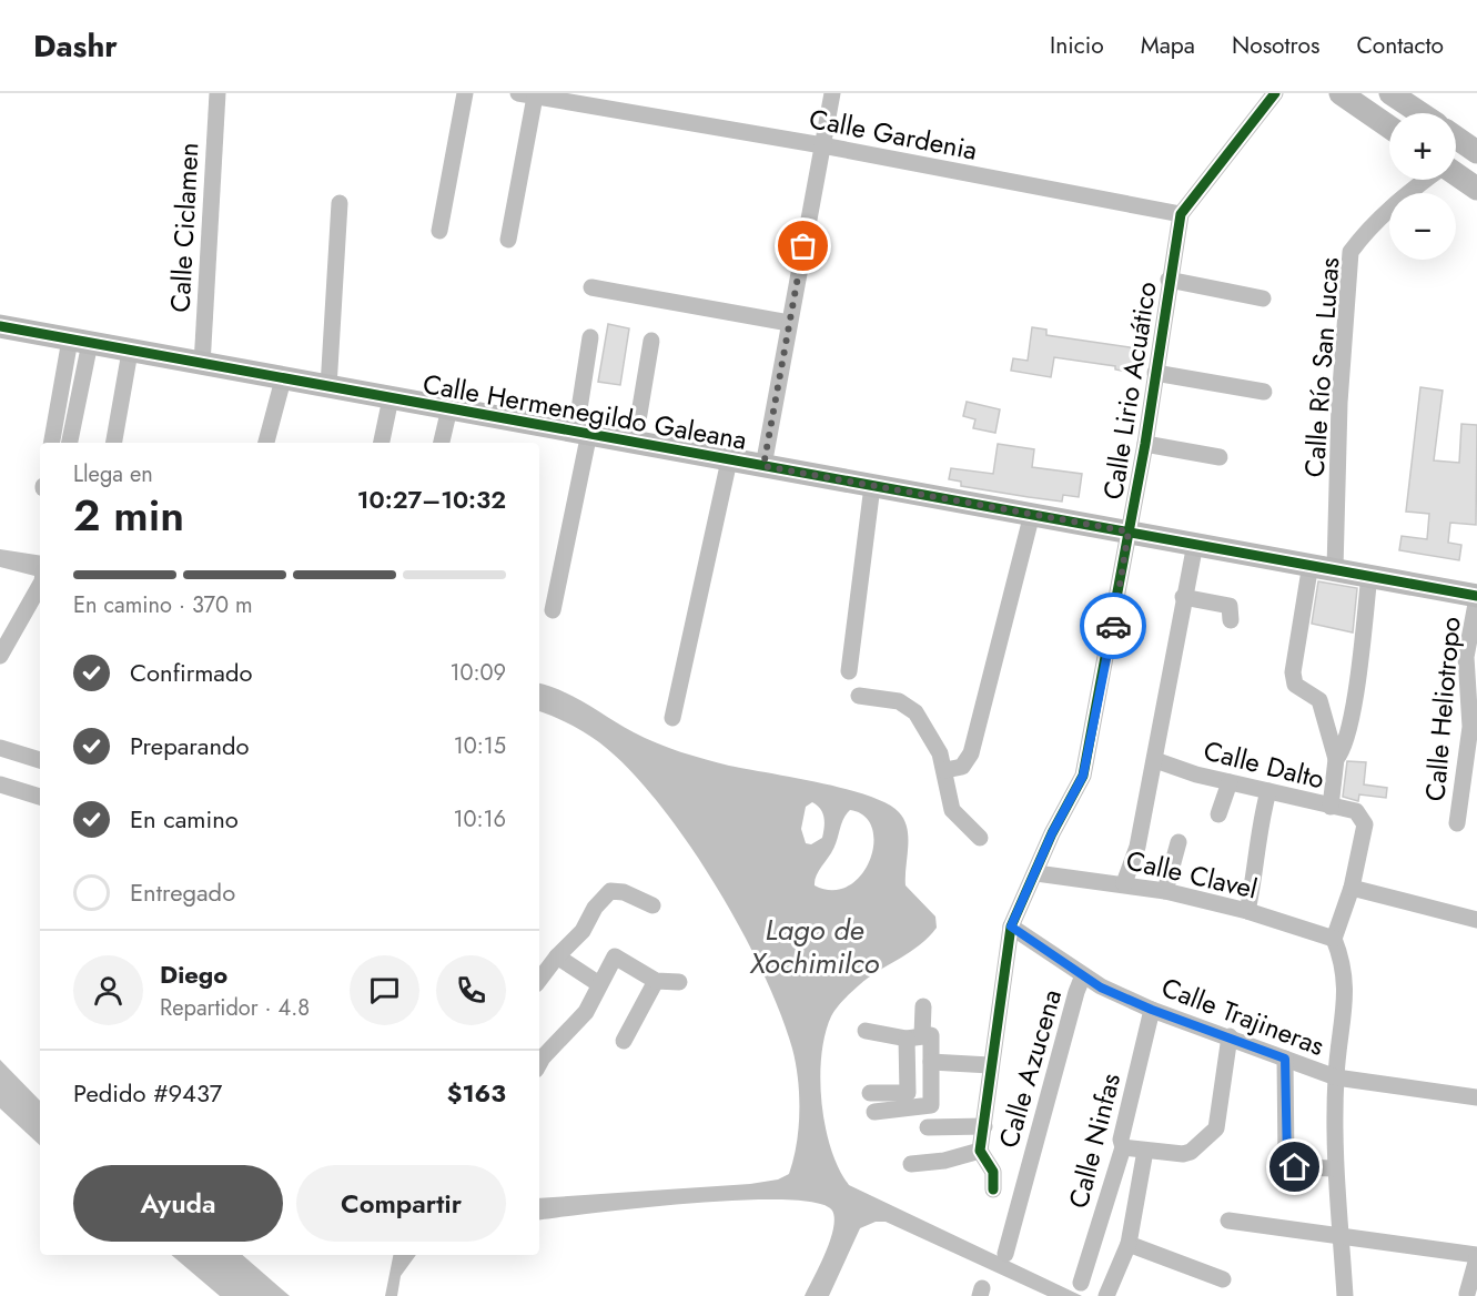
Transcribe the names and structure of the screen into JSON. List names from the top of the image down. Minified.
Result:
{"streets":{"street":["Calle Gardenia","Calle Ciclamen","Calle Río San Lucas","Calle Lirio Acuático","Calle Hermenegildo Galeana","Calle Heliotropo","Calle Dalto","Calle Clavel","Calle Trajineras","Calle Azucena","Calle Ninfas"]},"crossings":[["Calle Gardenia","Calle Lirio Acuático"],["Calle Ciclamen","Calle Hermenegildo Galeana"],["Calle Río San Lucas","Calle Hermenegildo Galeana"],["Calle Lirio Acuático","Calle Hermenegildo Galeana"],["Calle Lirio Acuático","Calle Clavel"],["Calle Lirio Acuático","Calle Trajineras"],["Calle Hermenegildo Galeana","Calle Heliotropo"],["Calle Trajineras","Calle Azucena"],["Calle Trajineras","Calle Ninfas"]],"water":["Lago de Xochimilco"],"page":{"header":"Dashr","nav":["Inicio","Mapa","Nosotros","Contacto"],"map_buttons":["+","−"],"heading":["2 min","Llega en","10:27–10:32"],"panel":["Diego","Repartidor · 4.8","Pedido #9437","$163"],"bar":"En camino · 370 m","list":[["Confirmado","10:09"],["Preparando","10:15"],["En camino","10:16"],"Entregado"],"buttons":["Ayuda","Compartir"]}}
